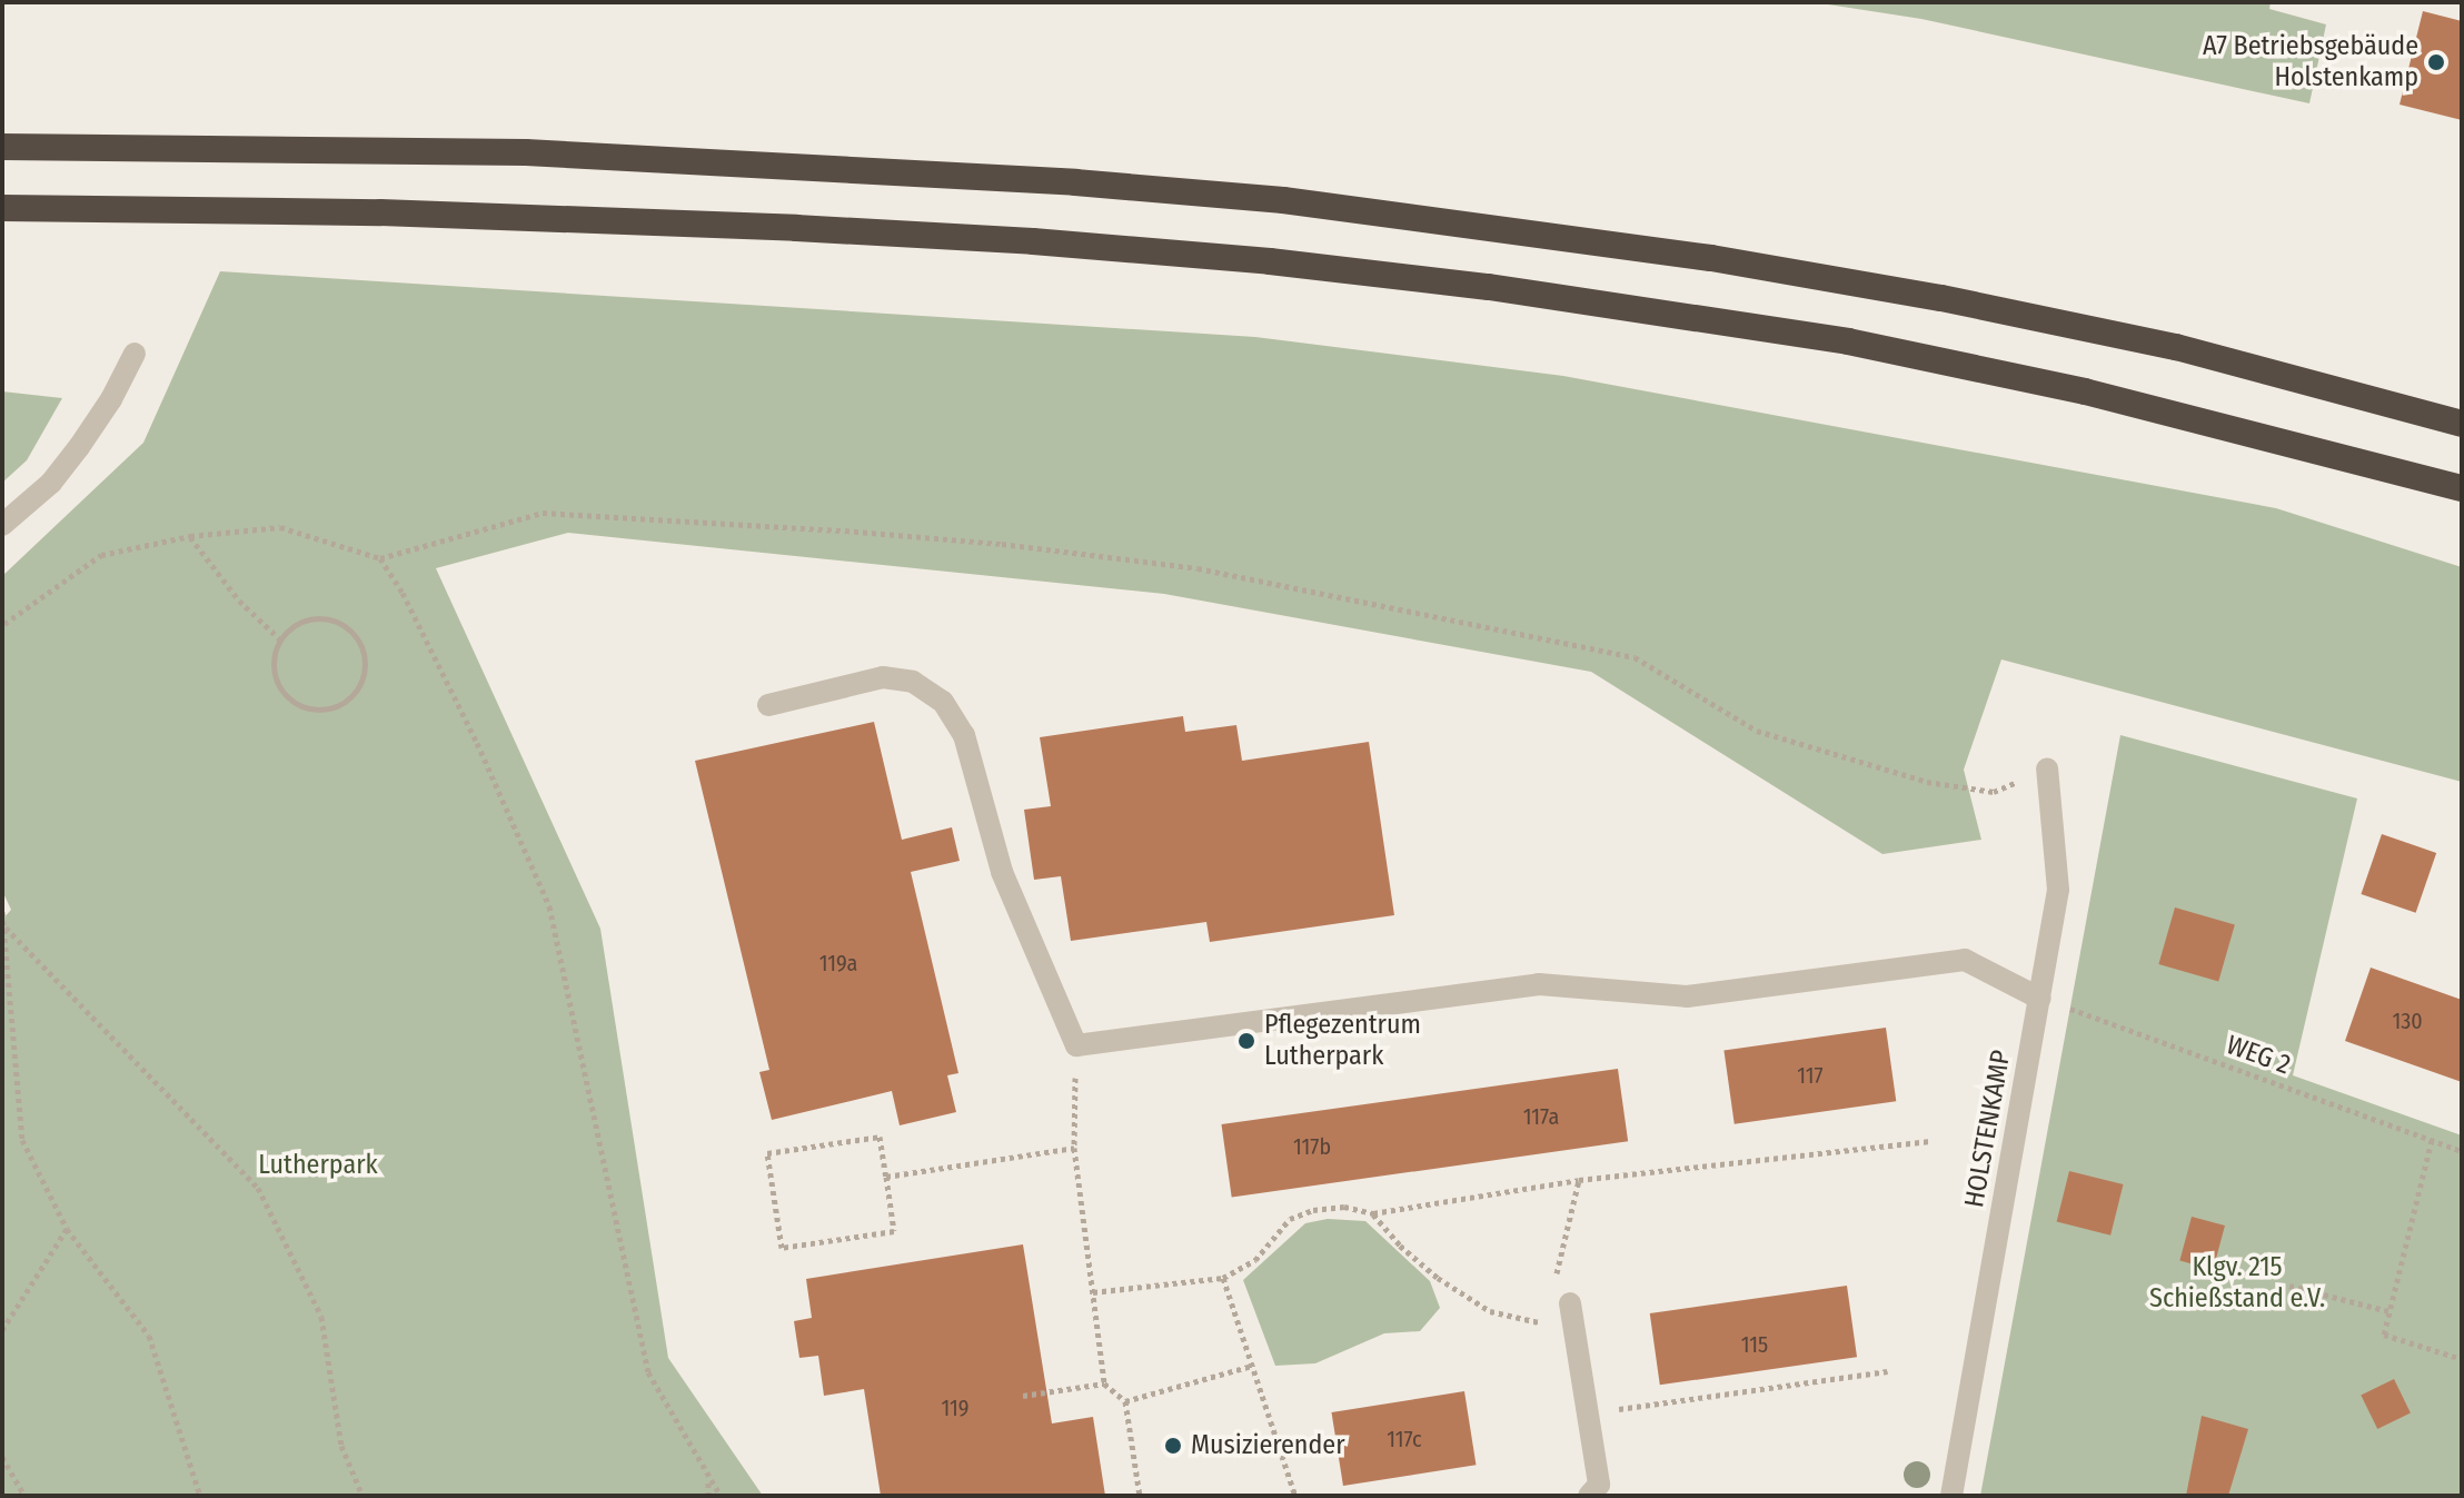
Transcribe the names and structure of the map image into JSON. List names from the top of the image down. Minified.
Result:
{"streets":{"street":["HOLSTENKAMP"],"path":["WEG 2"]},"crossings":[["WEG 2","HOLSTENKAMP"]],"parks":["Lutherpark","Klgv. 215 Schießstand e.V."],"places":["A7 Betriebsgebäude Holstenkamp","Pflegezentrum Lutherpark","Musizierender"],"house_numbers":["119a","130","117","117a","117b","115","119","117c"]}
